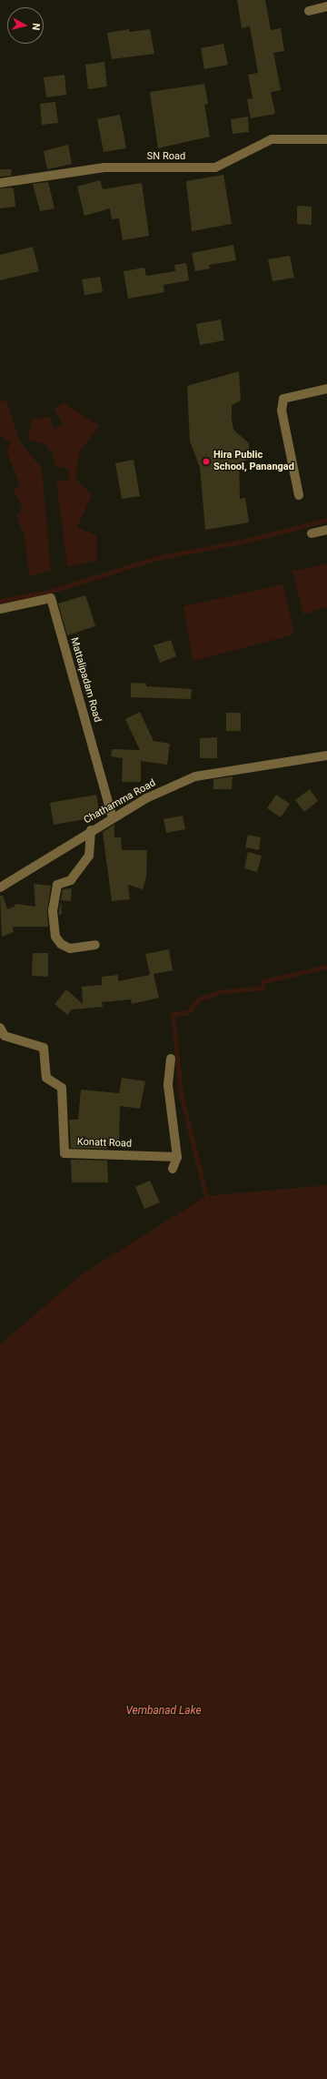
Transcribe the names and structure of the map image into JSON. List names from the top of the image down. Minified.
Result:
{"streets":{"street":["SN Road","Mattalipadam Road","Chathamma Road","Konatt Road"]},"crossings":[["Mattalipadam Road","Chathamma Road"]],"water":["Vembanad Lake"],"places":["Hira Public School, Panangad"],"north":"right"}
